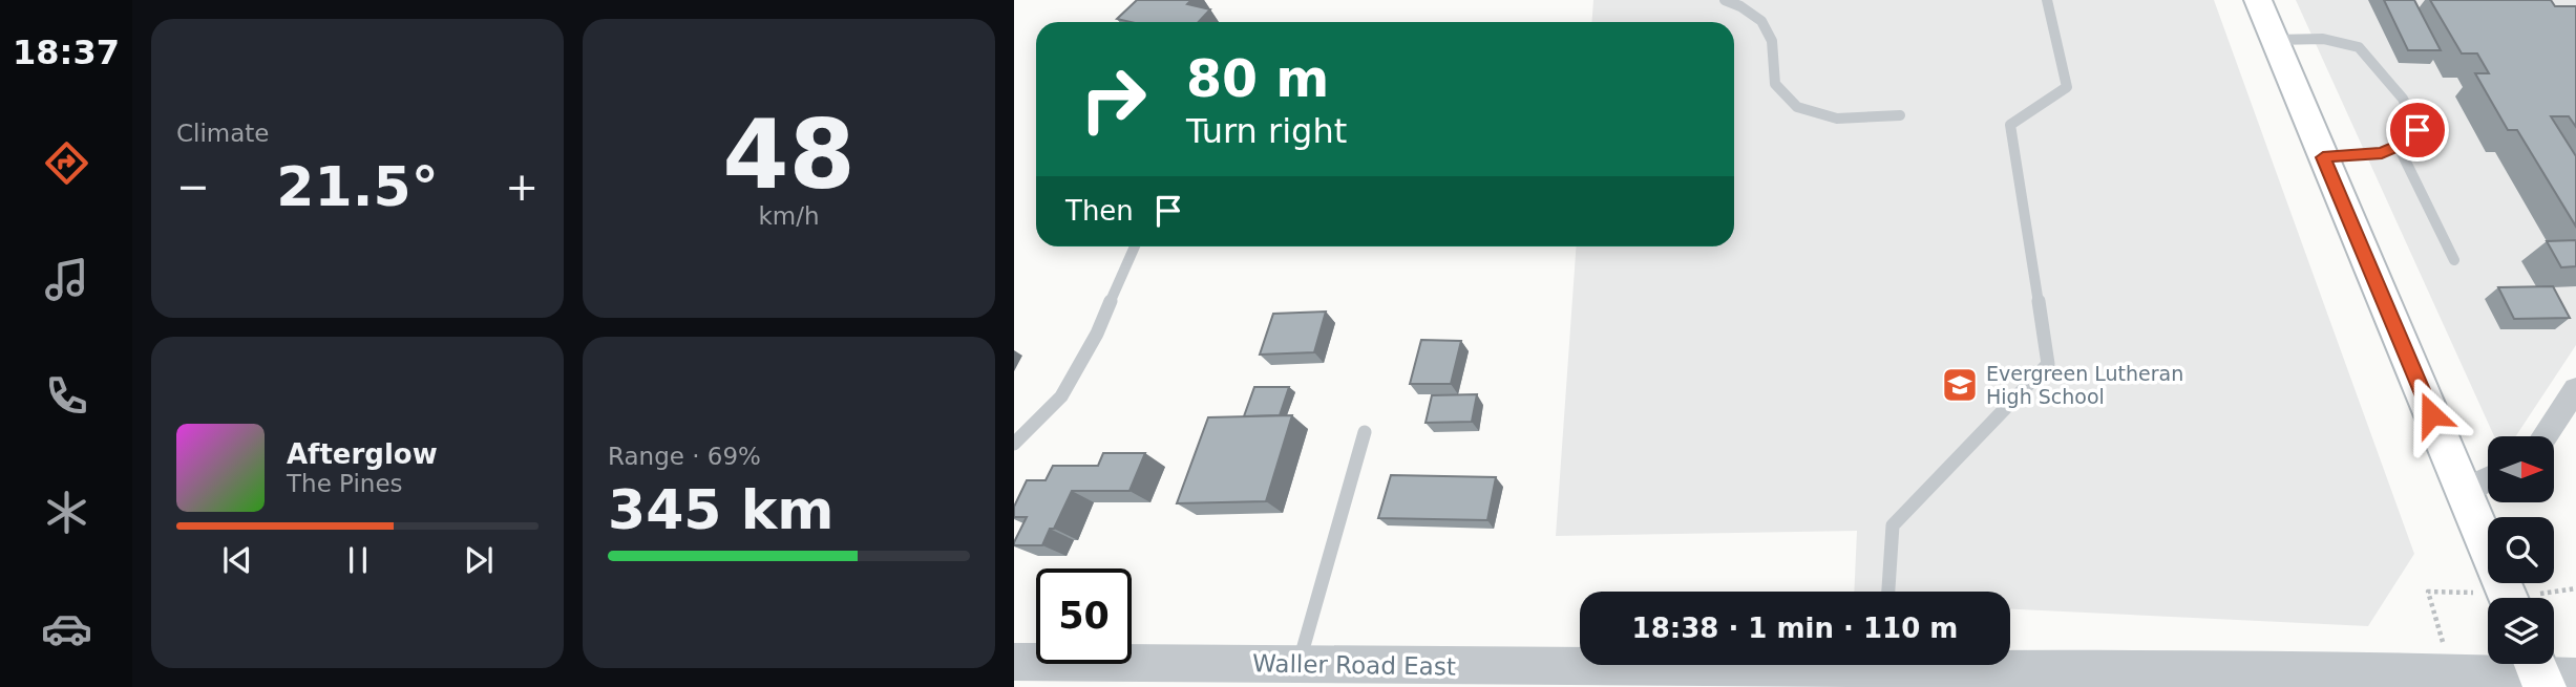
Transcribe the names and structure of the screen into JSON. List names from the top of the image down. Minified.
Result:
{"streets":{"street":["Waller Road East"]},"places":{"school or university":["Evergreen Lutheran High School"]},"north":"right","page":{"tabs":"18:37","tile":["Climate",["48","km/h"],["Range · 69%","345 km"]],"turn":["80 m","Turn right"],"heat":["−","21.5°","+"],"then":"Then","song":["Afterglow","The Pines"],"limit":"50","trip":"18:38 · 1 min · 110 m"}}
